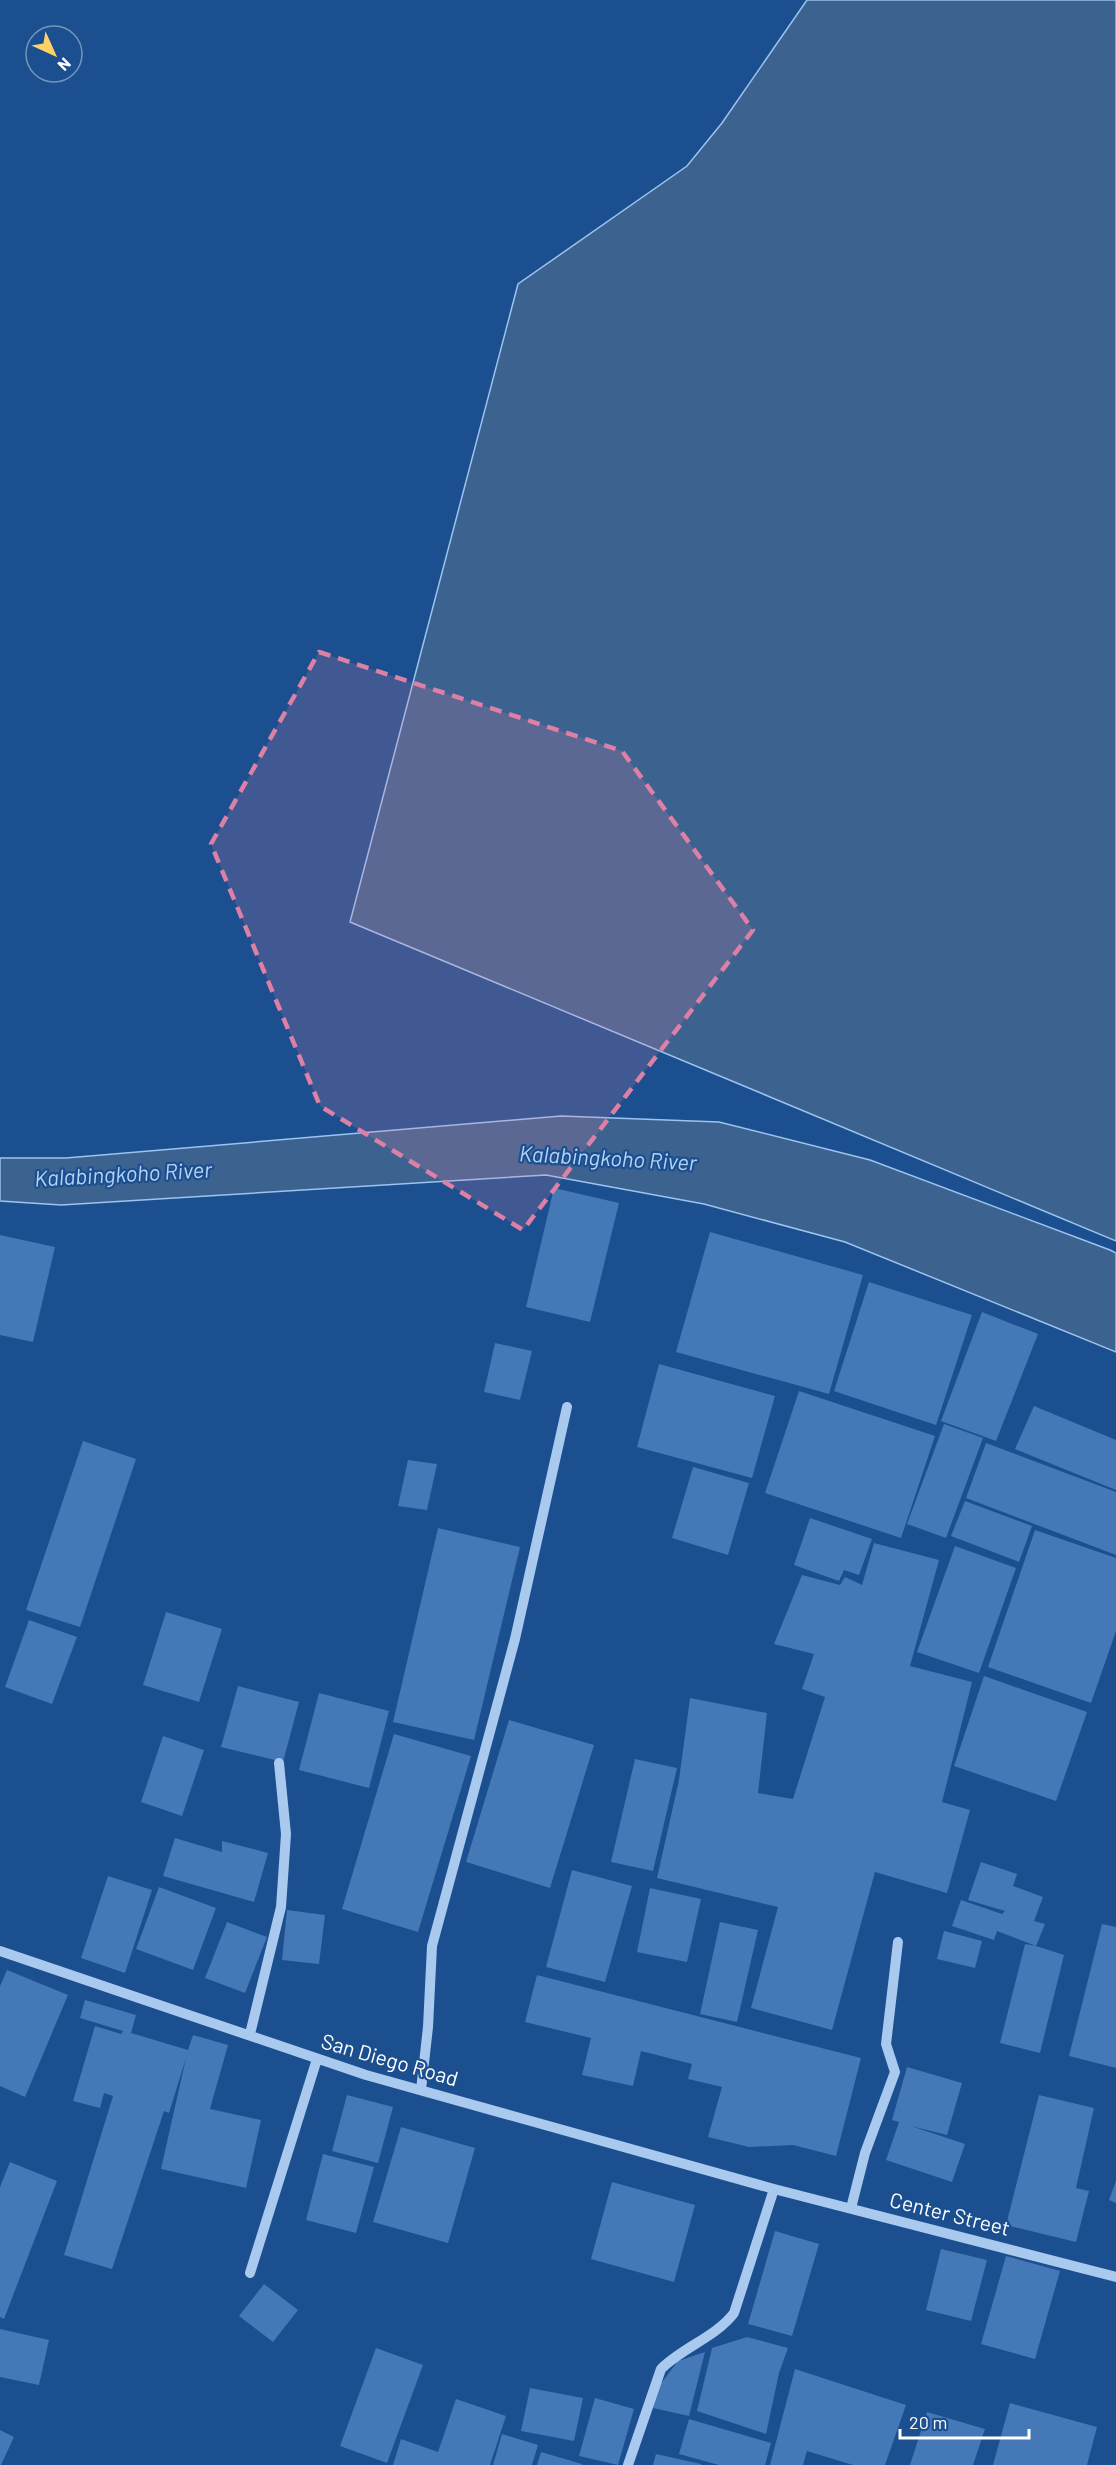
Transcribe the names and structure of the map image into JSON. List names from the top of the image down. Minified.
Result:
{"streets":{"street":["San Diego Road","Center Street"]},"crossings":[["San Diego Road","Center Street"]],"water":["Kalabingkoho River"],"scale_bar":"20 m","north":"bottom right"}
